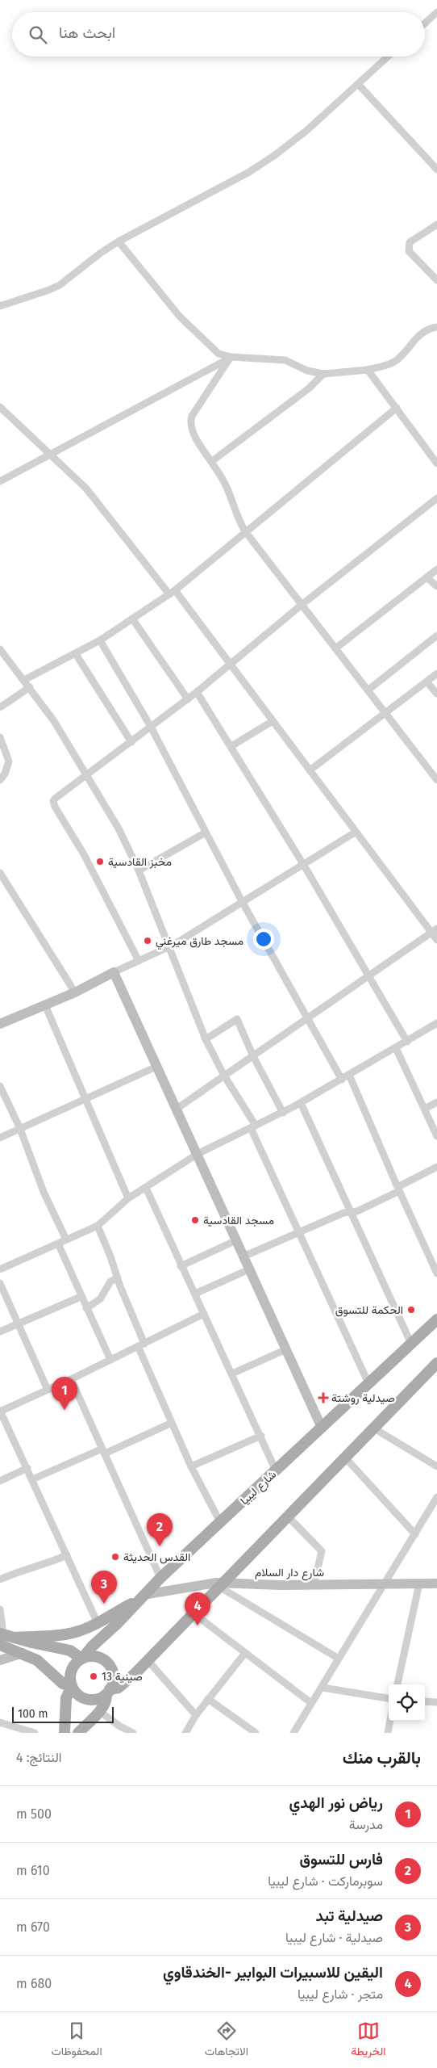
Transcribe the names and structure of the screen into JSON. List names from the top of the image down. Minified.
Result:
{"streets":{"main road":["شارع ليبيا"],"street":["شارع دار السلام"]},"crossings":[["شارع ليبيا","شارع دار السلام"]],"places":{"other":["مخبز القادسية","مسجد طارق ميرغني","مسجد القادسية","الحكمة للتسوق","القدس الحديثة","صينية 13"],"health":["صيدلية روشتة"]},"scale_bar":"100 m","page":{"search":"ابحث هنا","pins":["1","2","3","4"],"scale":"100 m","heading":["بالقرب منك","النتائج: 4"],"list":[{"mark":"1","name":"رياض نور الهدي","note":"مدرسة","value":"500 m"},{"mark":"2","name":"فارس للتسوق","note":"سوبرماركت · شارع ليبيا","value":"610 m"},{"mark":"3","name":"صيدلية تبد","note":"صيدلية · شارع ليبيا","value":"670 m"},{"mark":"4","name":"اليقين للاسبيرات البوابير -الخندقاوي","note":"متجر · شارع ليبيا","value":"680 m"}],"nav":["الخريطة","الاتجاهات","المحفوظات"]}}
